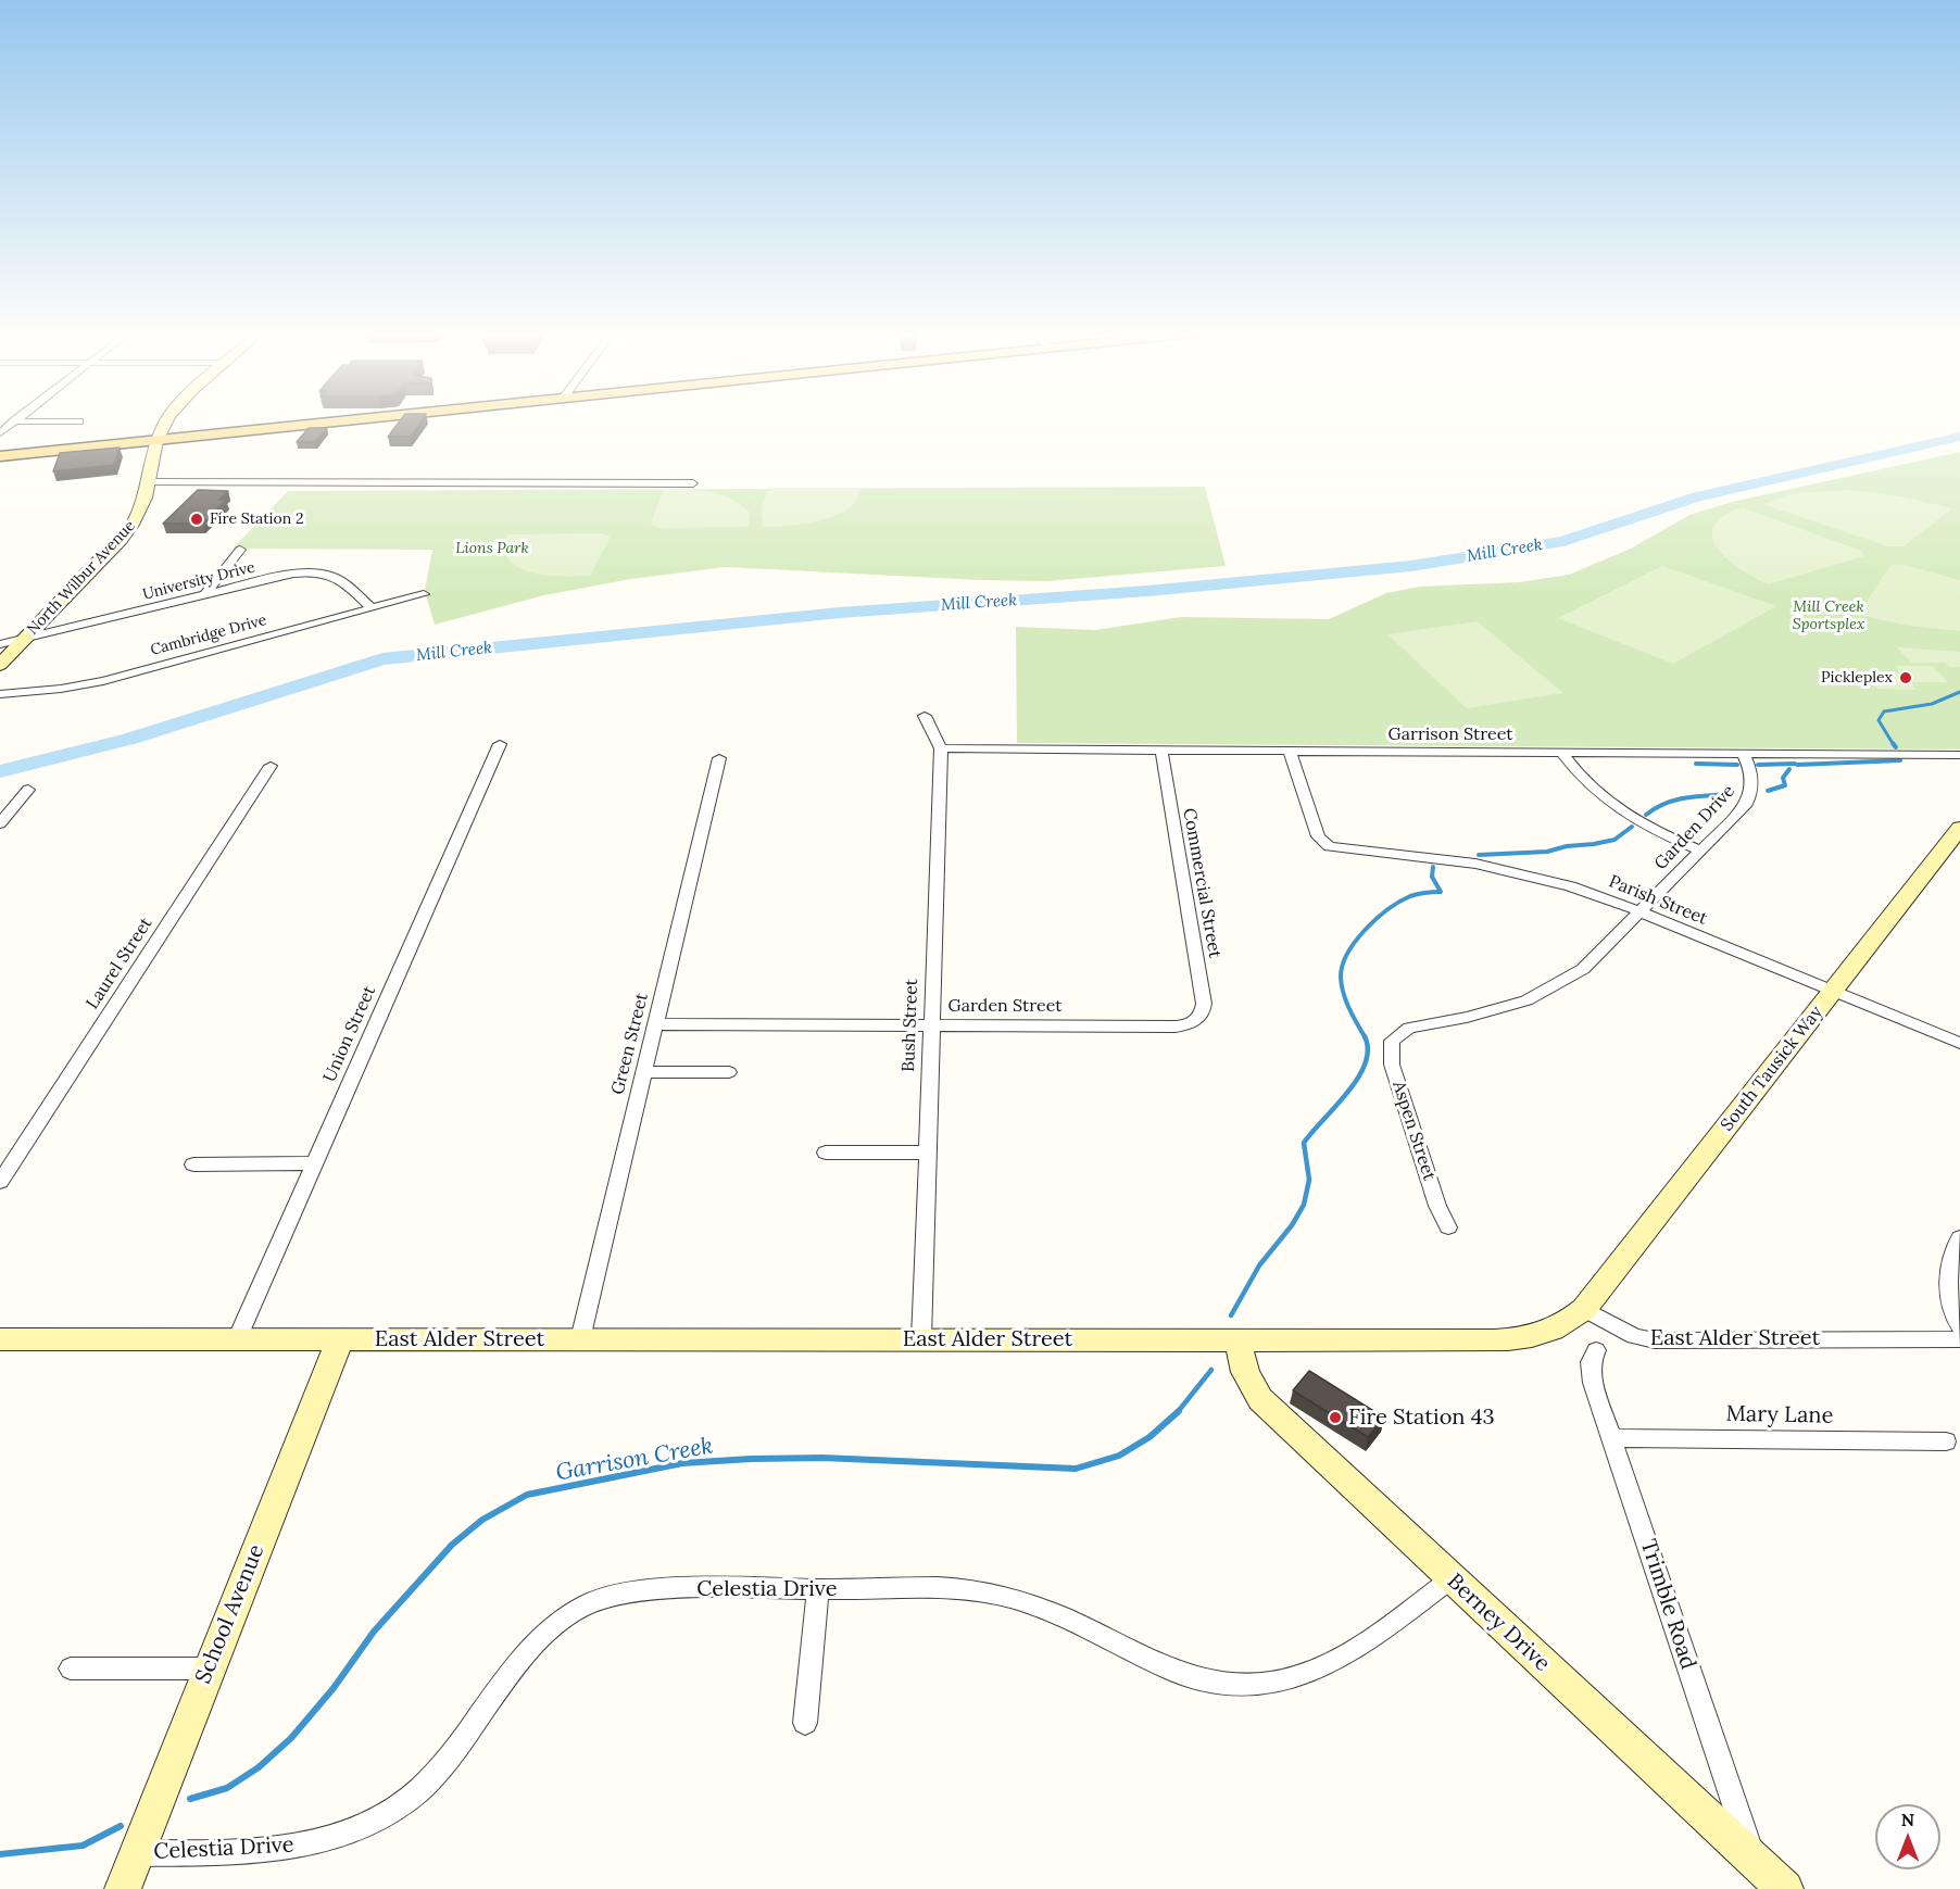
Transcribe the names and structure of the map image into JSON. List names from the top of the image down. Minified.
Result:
{"streets":{"main road":["North Wilbur Avenue","South Tausick Way","East Alder Street","School Avenue","Berney Drive"],"street":["University Drive","Cambridge Drive","Garrison Street","Garden Drive","Commercial Street","Parish Street","Laurel Street","Garden Street","Bush Street","Union Street","Green Street","Aspen Street","Mary Lane","Celestia Drive","Trimble Road"]},"crossings":[["North Wilbur Avenue","University Drive"],["University Drive","Cambridge Drive"],["Garrison Street","Garden Drive"],["Garrison Street","Commercial Street"],["Garrison Street","Parish Street"],["Garrison Street","Bush Street"],["Garden Drive","Parish Street"],["Garden Drive","Aspen Street"],["Commercial Street","Garden Street"],["Parish Street","South Tausick Way"],["Garden Street","Bush Street"],["Garden Street","Green Street"],["Bush Street","East Alder Street"],["Union Street","East Alder Street"],["Green Street","East Alder Street"],["South Tausick Way","East Alder Street"],["East Alder Street","School Avenue"],["East Alder Street","Berney Drive"],["Mary Lane","Trimble Road"],["Celestia Drive","School Avenue"],["Celestia Drive","Berney Drive"],["Trimble Road","Berney Drive"]],"water":["Mill Creek","Garrison Creek"],"parks":["Lions Park","Mill Creek Sportsplex"],"places":["Fire Station 2","Pickleplex","Fire Station 43"],"north":"top"}
